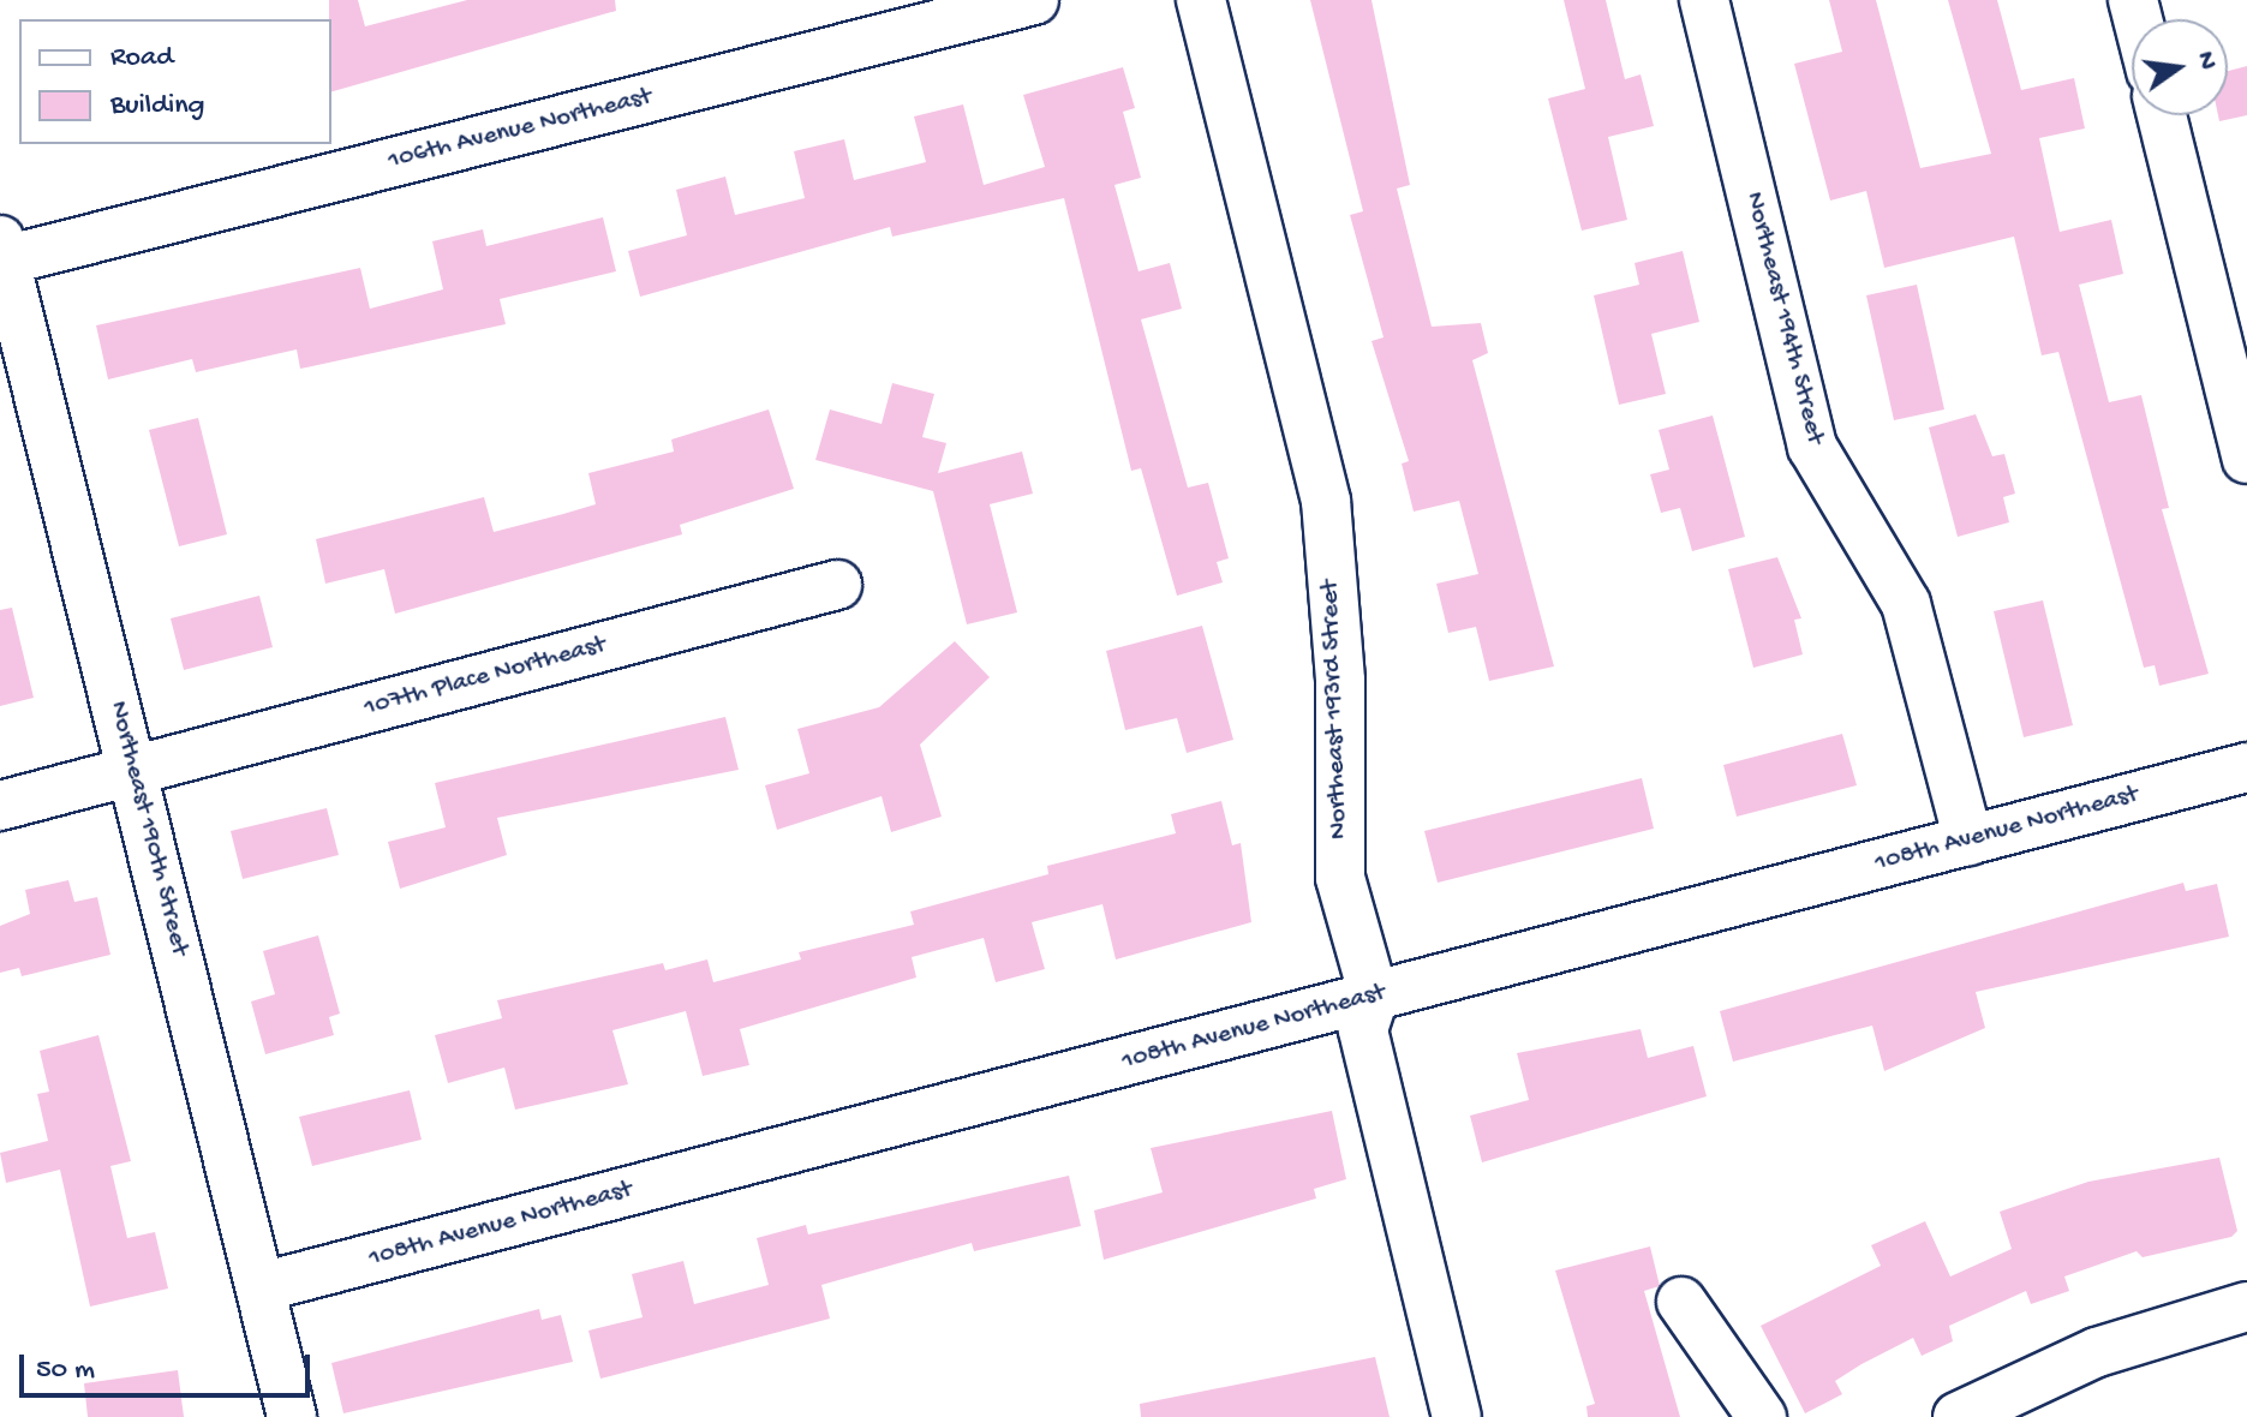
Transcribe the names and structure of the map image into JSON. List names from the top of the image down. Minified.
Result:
{"streets":{"street":["106th Avenue Northeast","Northeast 194th Street","107th Place Northeast","Northeast 193rd Street","Northeast 190th Street","108th Avenue Northeast"]},"crossings":[["106th Avenue Northeast","Northeast 190th Street"],["Northeast 194th Street","108th Avenue Northeast"],["107th Place Northeast","Northeast 190th Street"],["Northeast 193rd Street","108th Avenue Northeast"],["Northeast 190th Street","108th Avenue Northeast"]],"legend":["Road","Building"],"scale_bar":"50 m","north":"right"}
